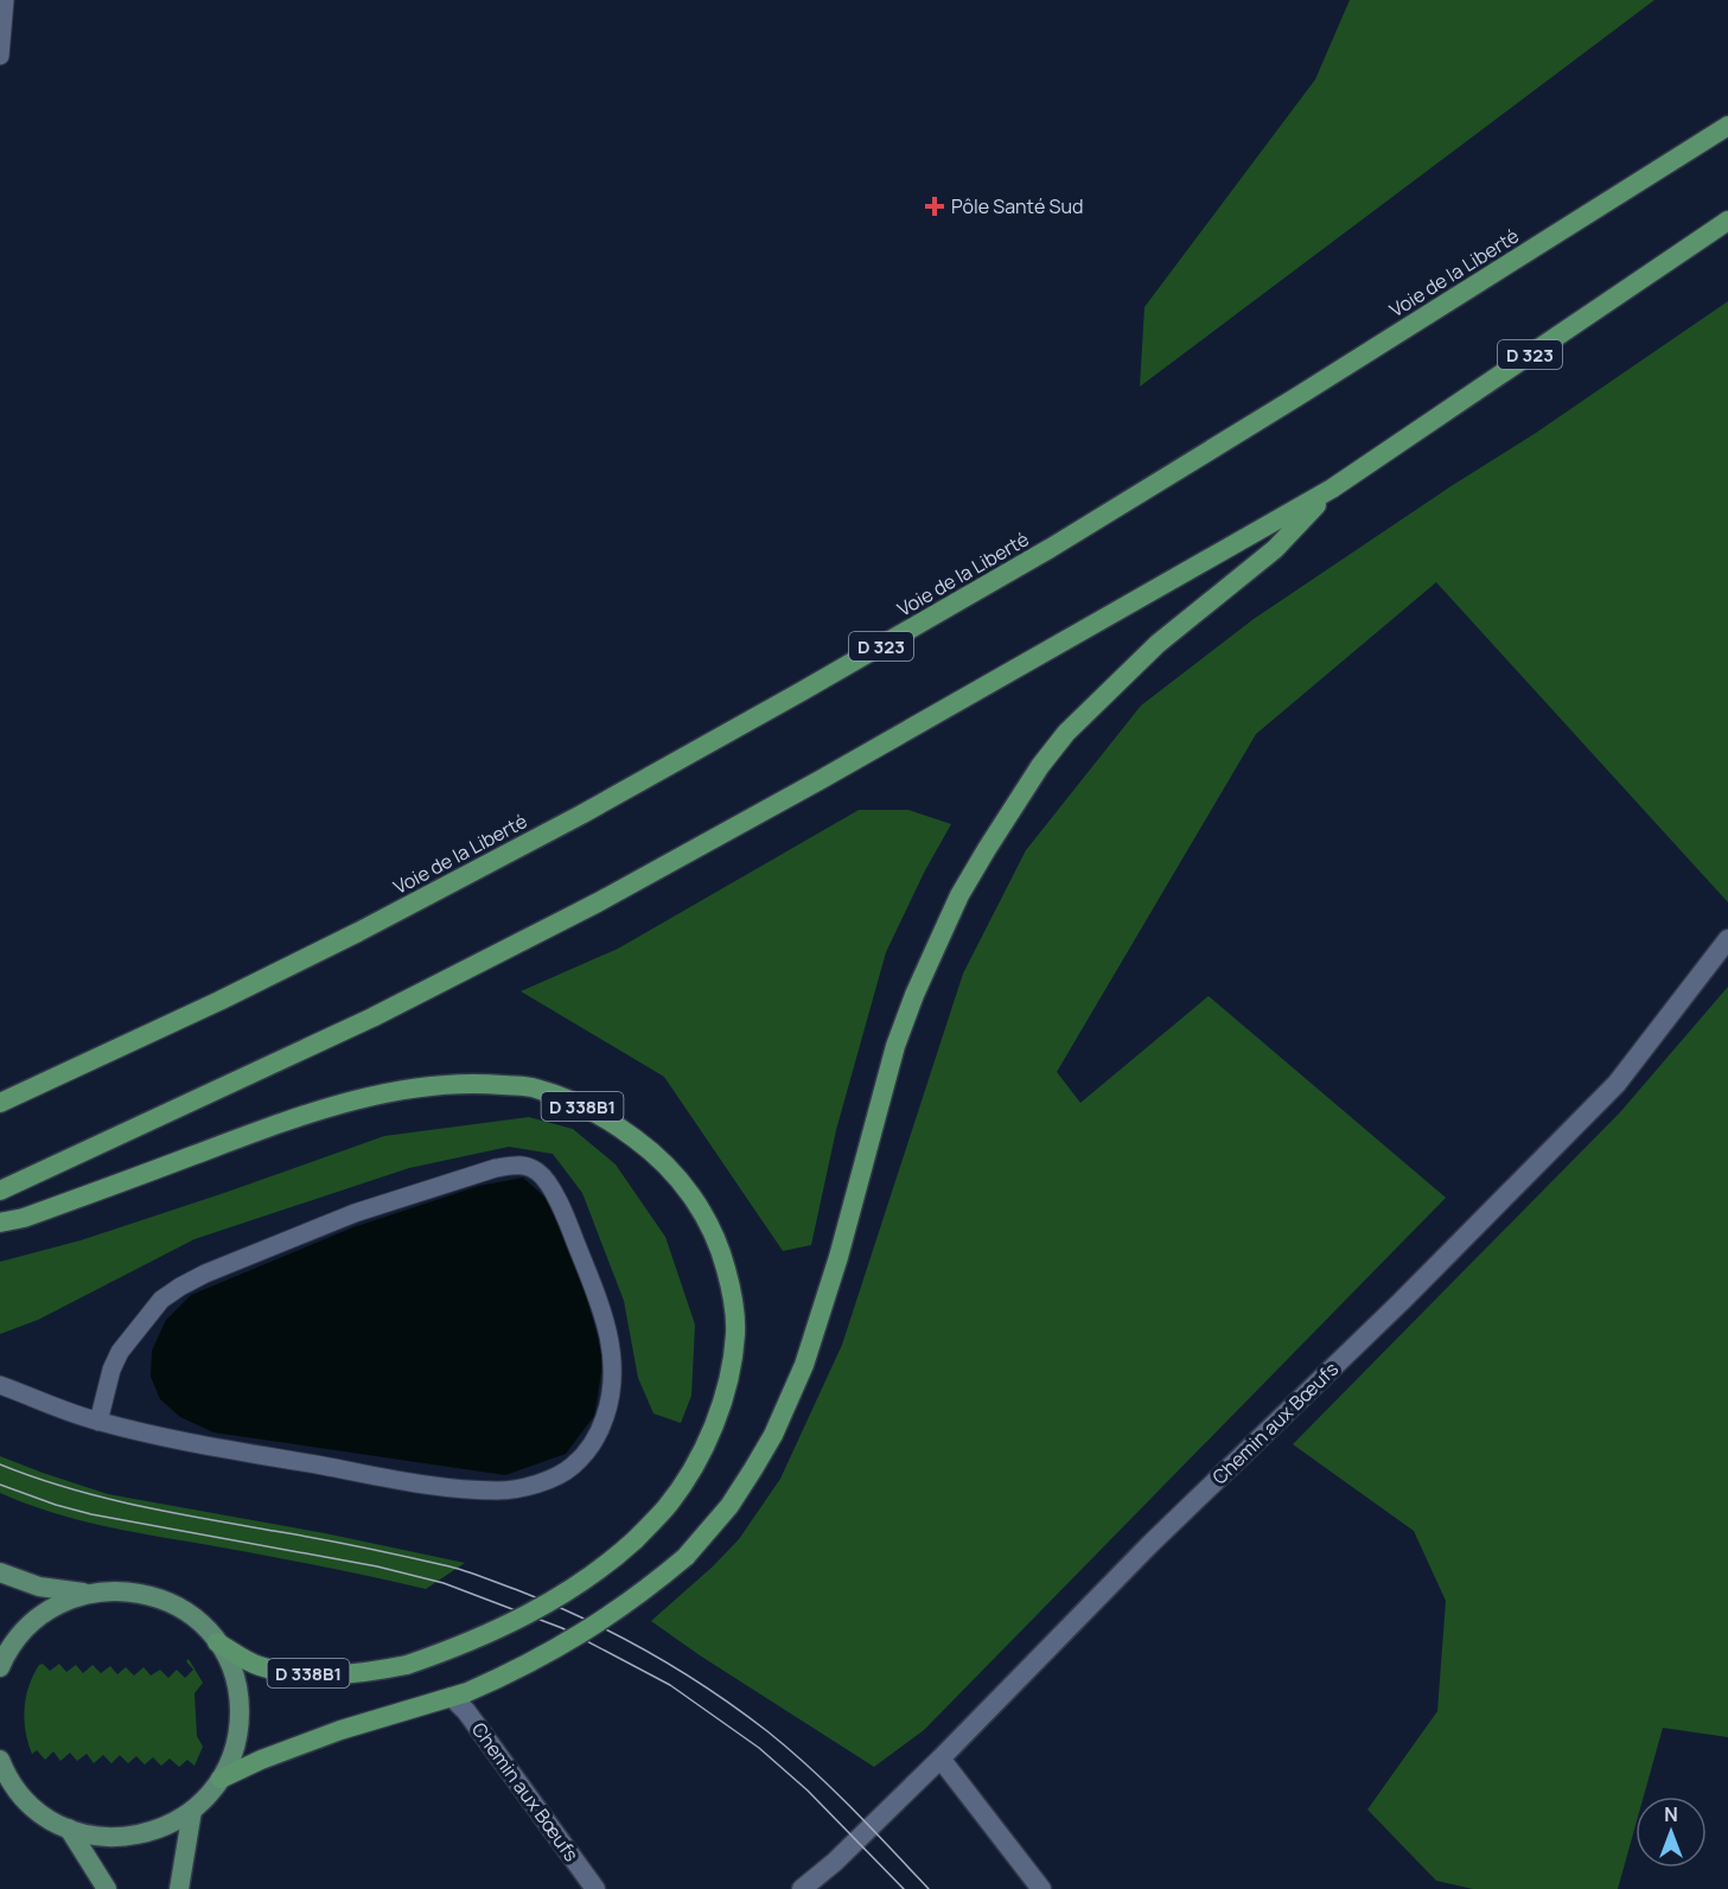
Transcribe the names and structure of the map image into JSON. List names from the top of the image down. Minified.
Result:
{"streets":{"highway":["Voie de la Liberté","D 323","D 338B1"],"street":["Chemin aux Bœufs"]},"places":{"health":["Pôle Santé Sud"]},"north":"top"}
